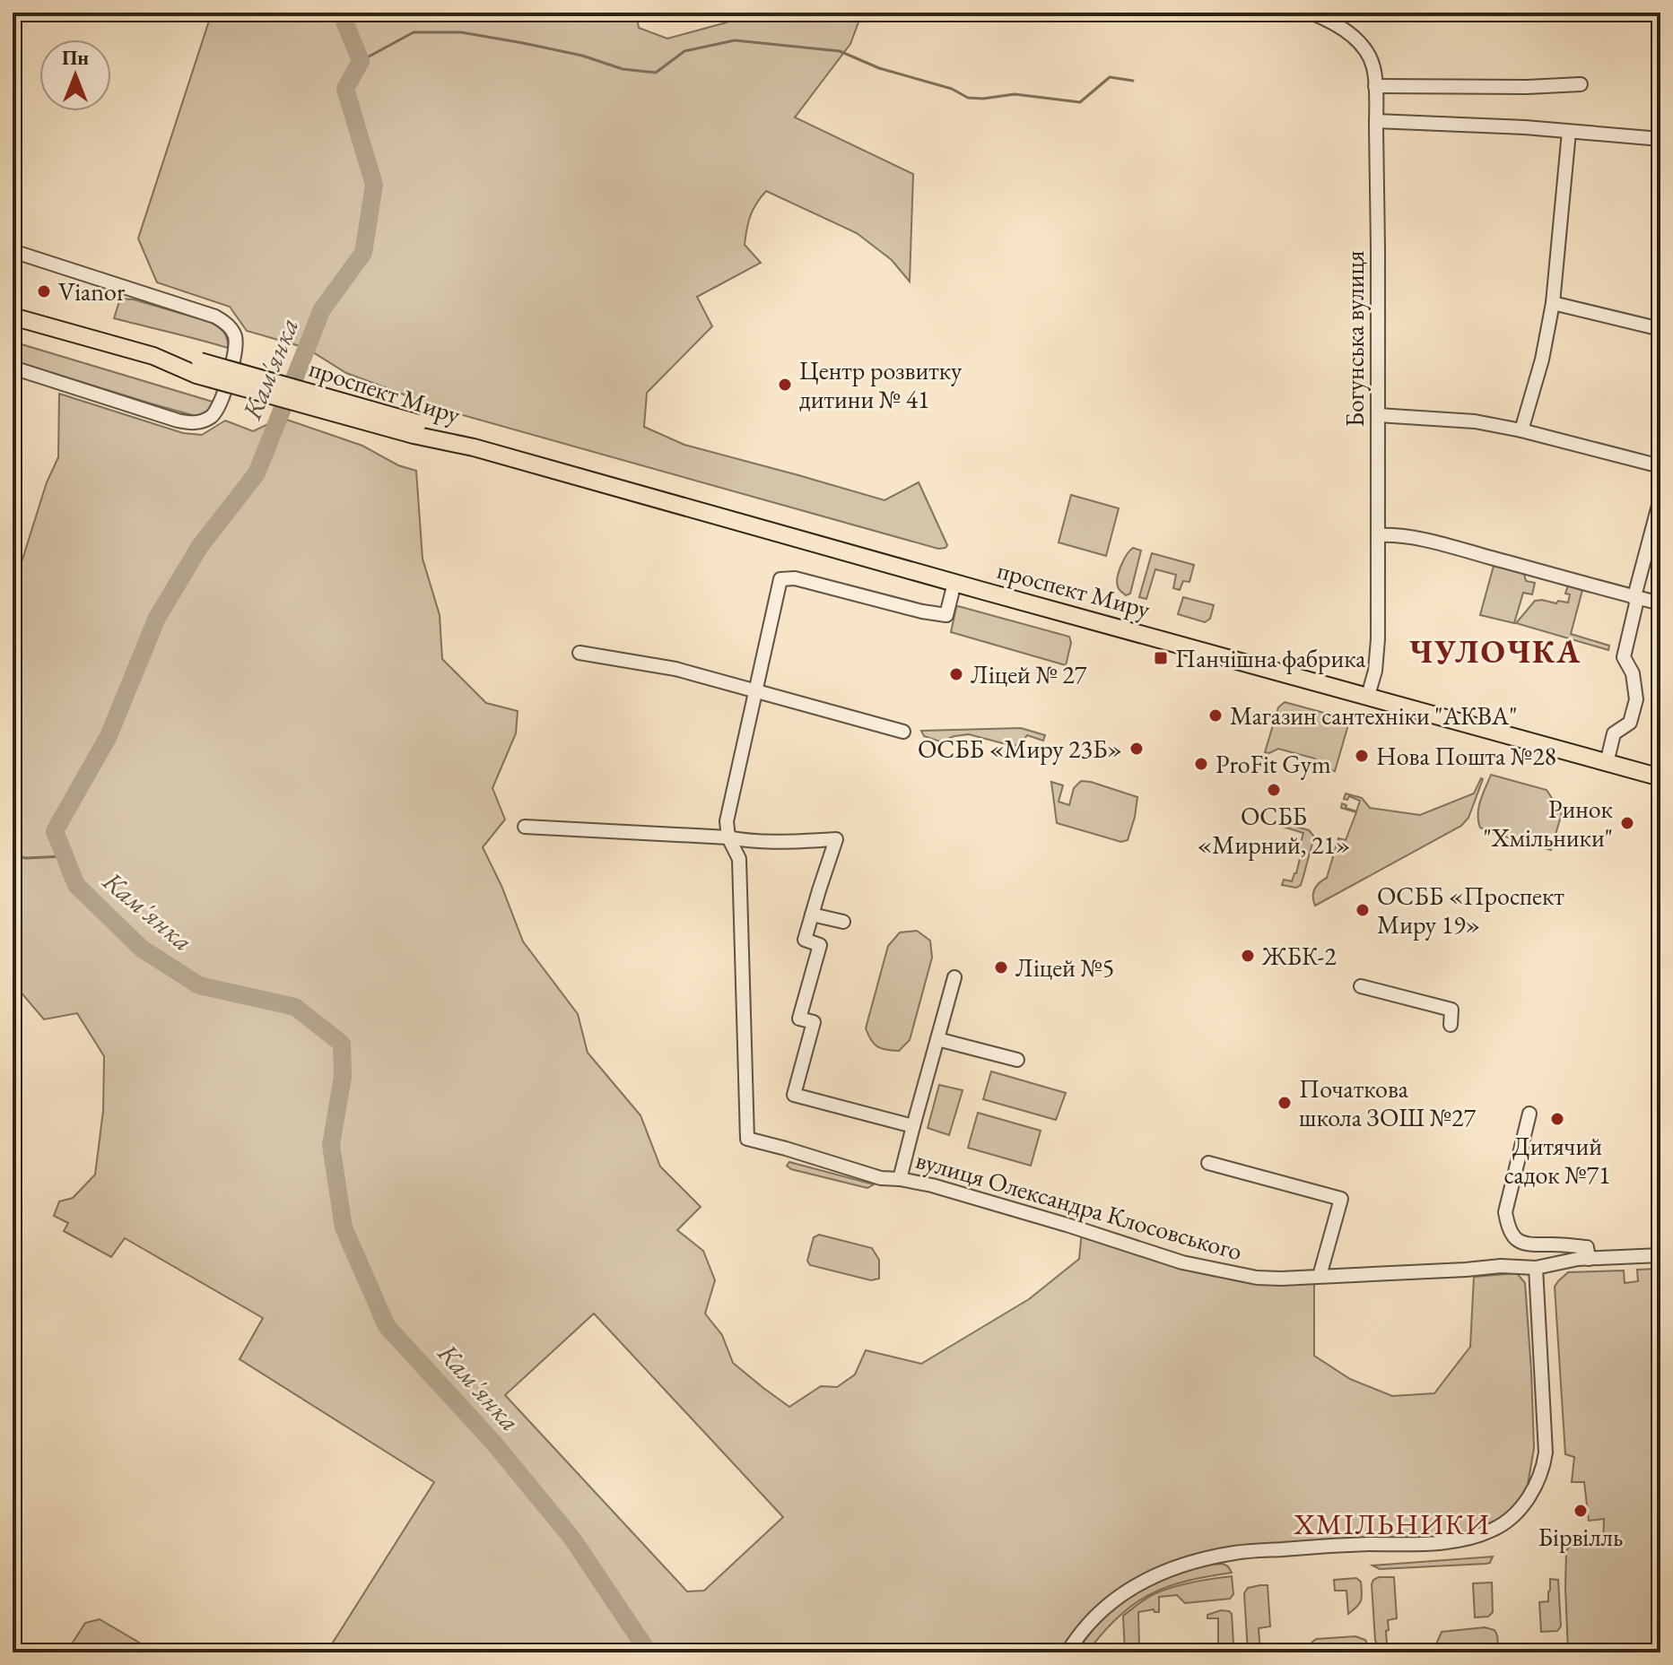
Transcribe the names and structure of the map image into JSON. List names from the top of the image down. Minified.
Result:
{"streets":{"main road":["проспект Миру"],"street":["Богунська вулиця","вулиця Олександра Клосовського"]},"crossings":[["Богунська вулиця","проспект Миру"]],"districts":["ЧУЛОЧКА","ХМІЛЬНИКИ"],"water":["Кам'янка"],"places":{"other":["Vianor","Центр розвитку дитини № 41","Ліцей № 27","Магазин сантехніки \"АКВА\"","ОСББ «Миру 23Б»","Нова Пошта №28","ProFit Gym","ОСББ «Мирний, 21»","Ринок \"Хмільники\"","ОСББ «Проспект Миру 19»","ЖБК-2","Ліцей №5","Початкова школа ЗОШ №27","Дитячий садок №71","Бірвілль"],"transit":["Панчішна фабрика"]},"north":"top"}
